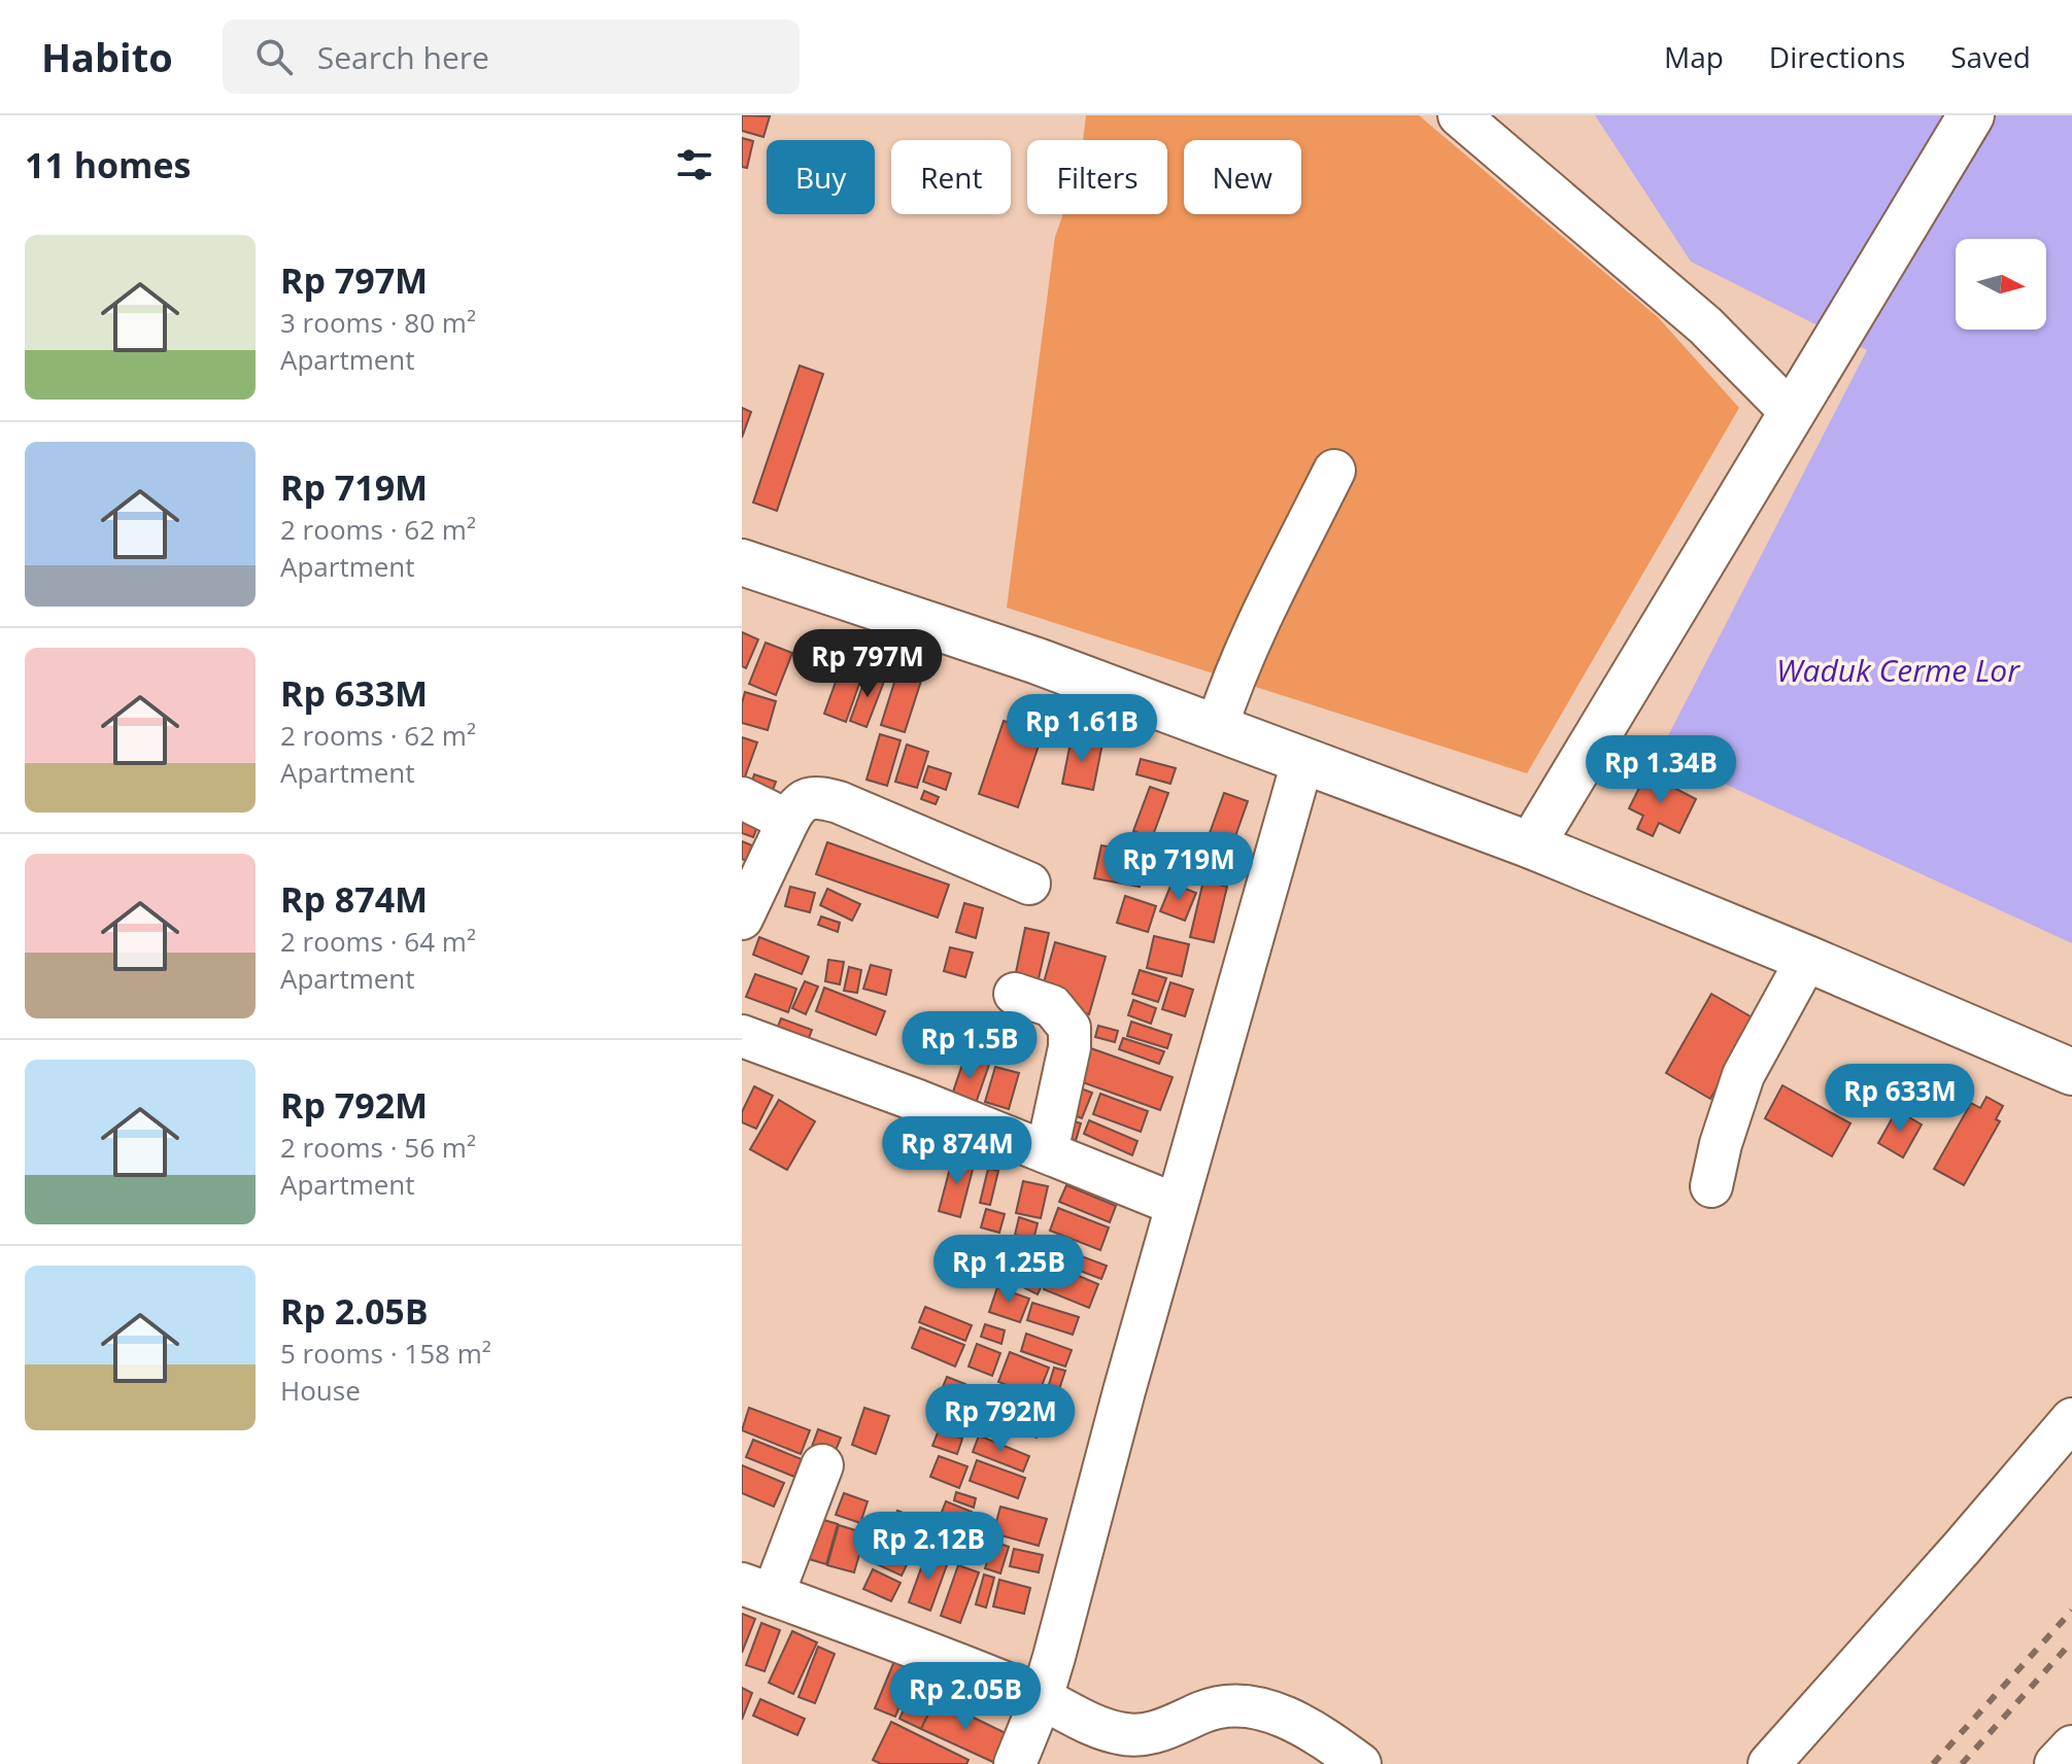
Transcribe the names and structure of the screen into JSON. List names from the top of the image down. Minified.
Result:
{"water":["Waduk Cerme Lor"],"north":"right","page":{"header":"Habito","search":"Search here","nav":["Map","Directions","Saved"],"heading":"11 homes","chip":["Buy","Rent","Filters","New"],"list":[{"name":"Rp 797M","note":"3 rooms · 80 m² · Apartment"},{"name":"Rp 719M","note":"2 rooms · 62 m² · Apartment"},{"name":"Rp 633M","note":"2 rooms · 62 m² · Apartment"},{"name":"Rp 874M","note":"2 rooms · 64 m² · Apartment"},{"name":"Rp 792M","note":"2 rooms · 56 m² · Apartment"},{"name":"Rp 2.05B","note":"5 rooms · 158 m² · House"}],"price":["Rp 797M","Rp 1.61B","Rp 1.34B","Rp 719M","Rp 1.5B","Rp 633M","Rp 874M","Rp 1.25B","Rp 792M","Rp 2.12B","Rp 2.05B"]}}
